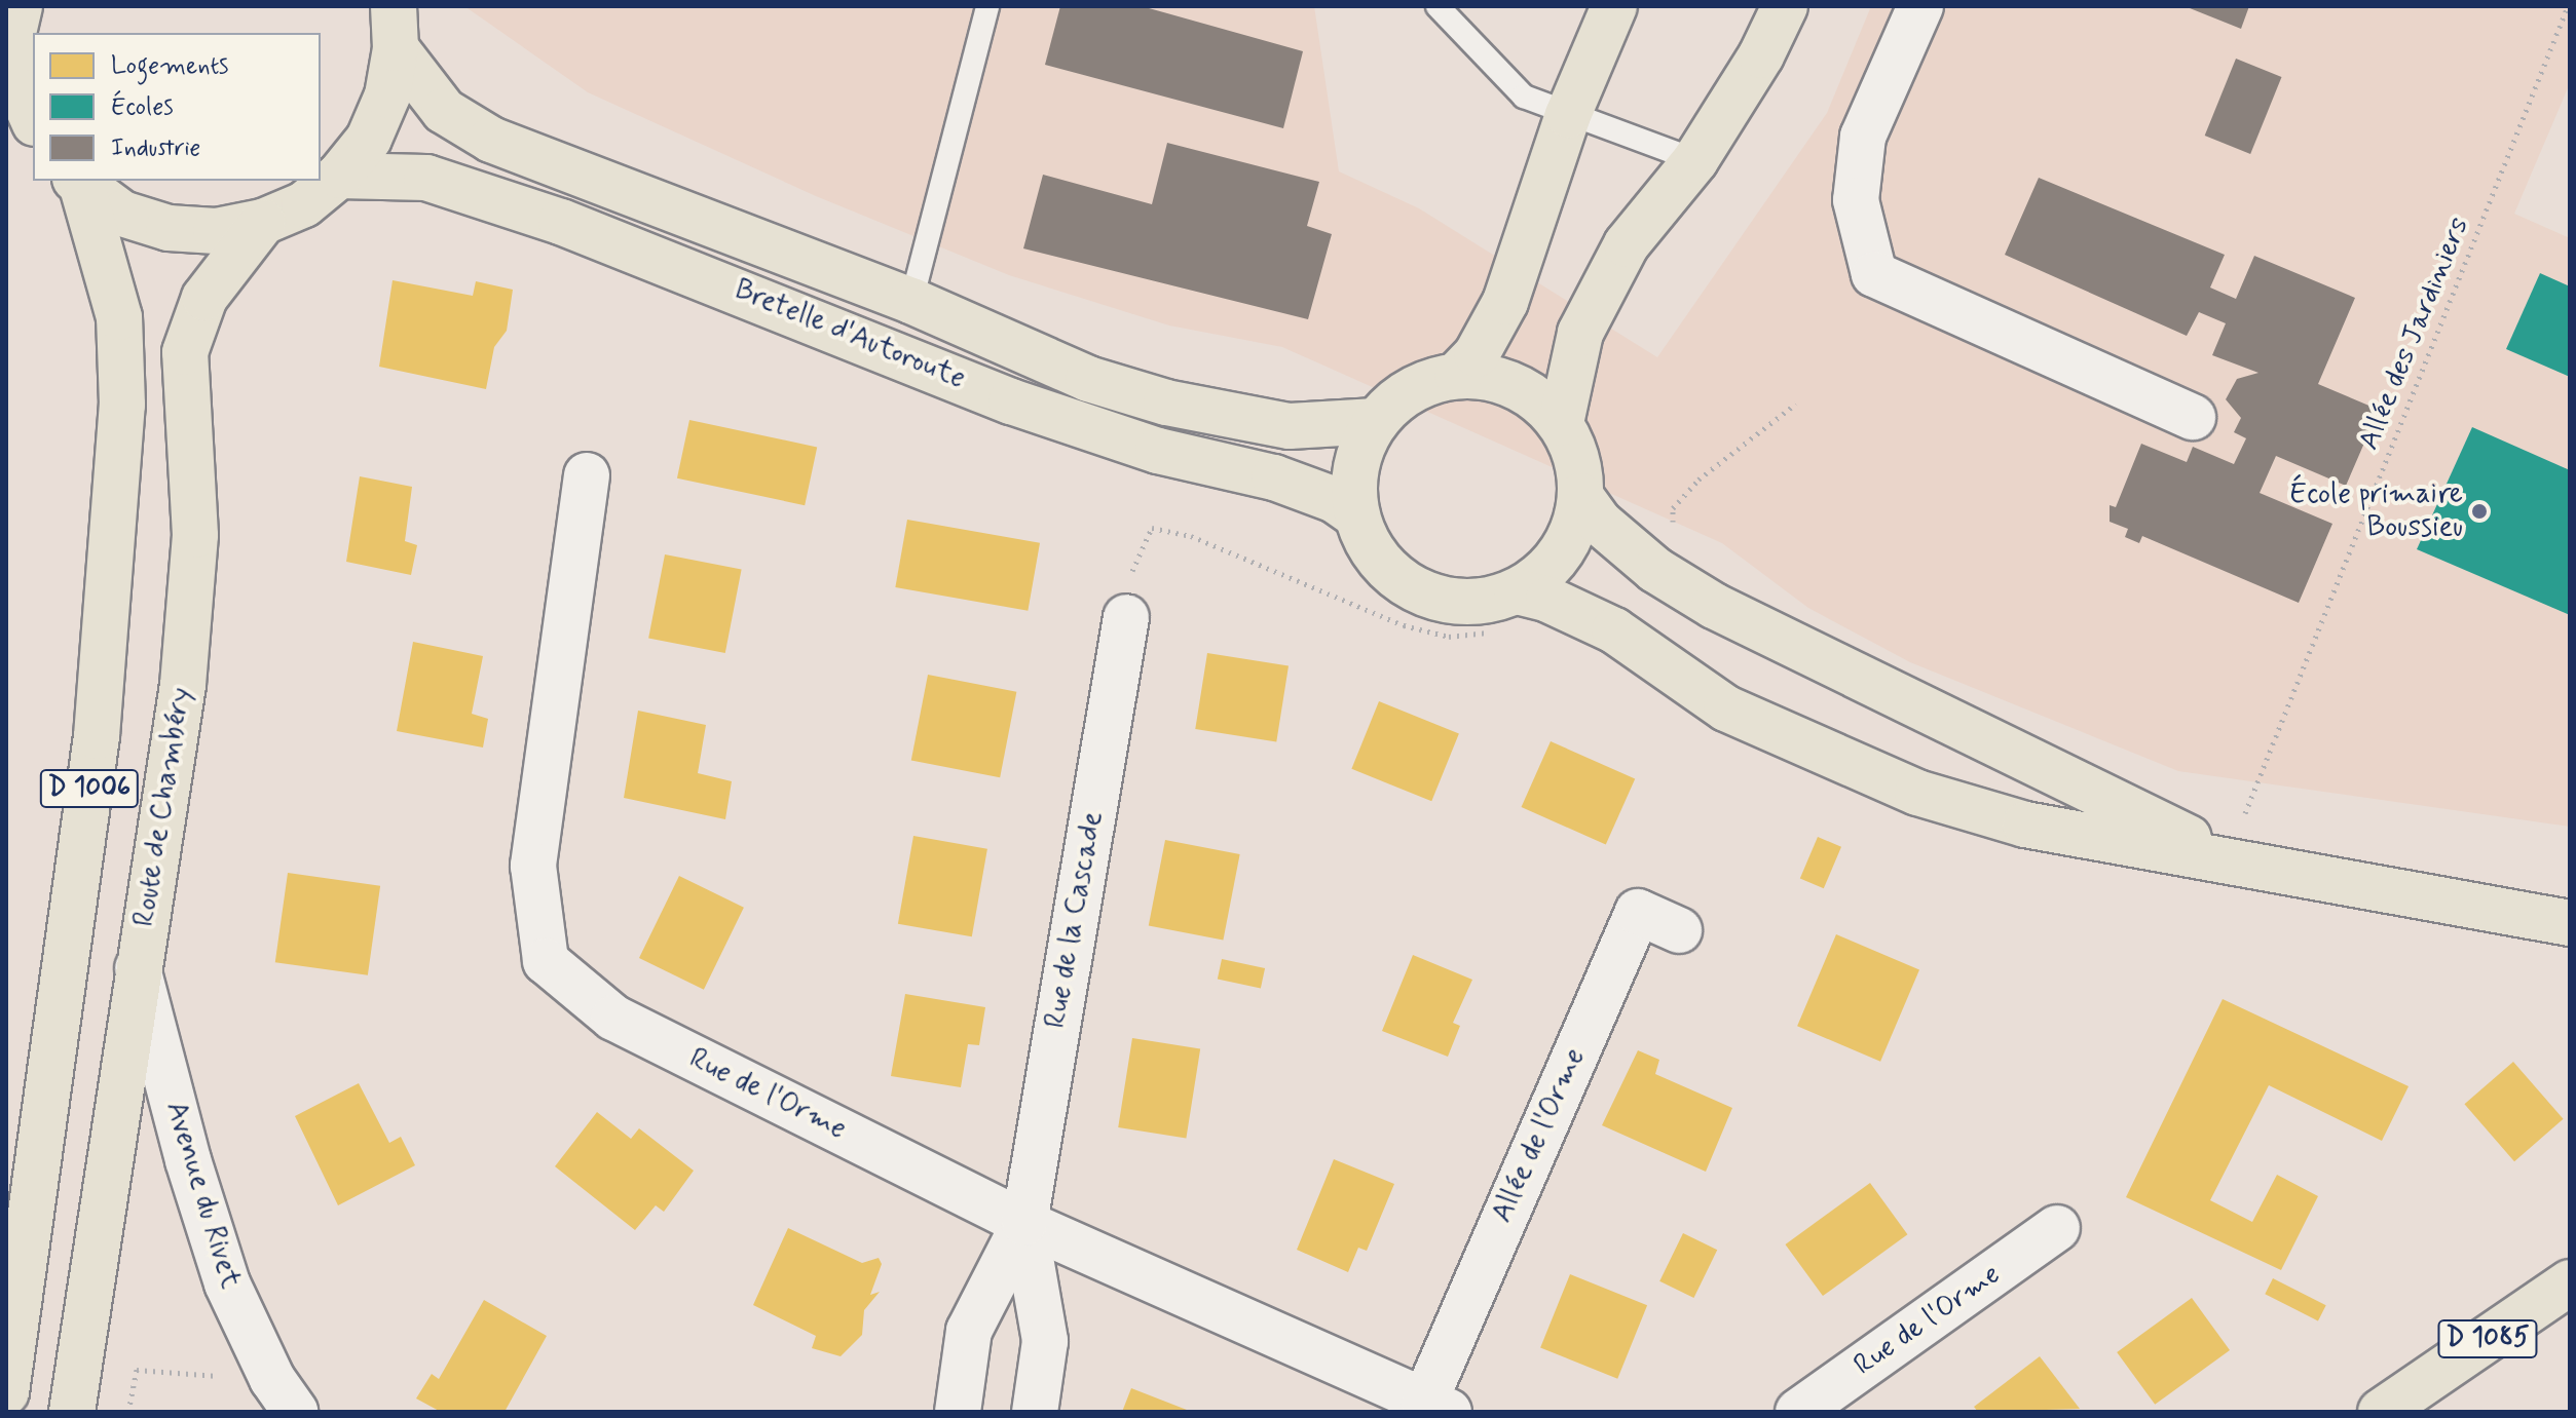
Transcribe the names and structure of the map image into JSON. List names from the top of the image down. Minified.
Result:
{"streets":{"main road":["Bretelle d'Autoroute","D 1006","Route de Chambéry","D 1085"],"street":["Rue de la Cascade","Rue de l'Orme","Allée de l'Orme","Avenue du Rivet"],"path":["Allée des Jardiniers"]},"crossings":[["Route de Chambéry","Avenue du Rivet"],["Rue de la Cascade","Rue de l'Orme"],["Rue de l'Orme","Allée de l'Orme"]],"places":["École primaire Boussieu"],"legend":["Logements","Écoles","Industrie"]}
